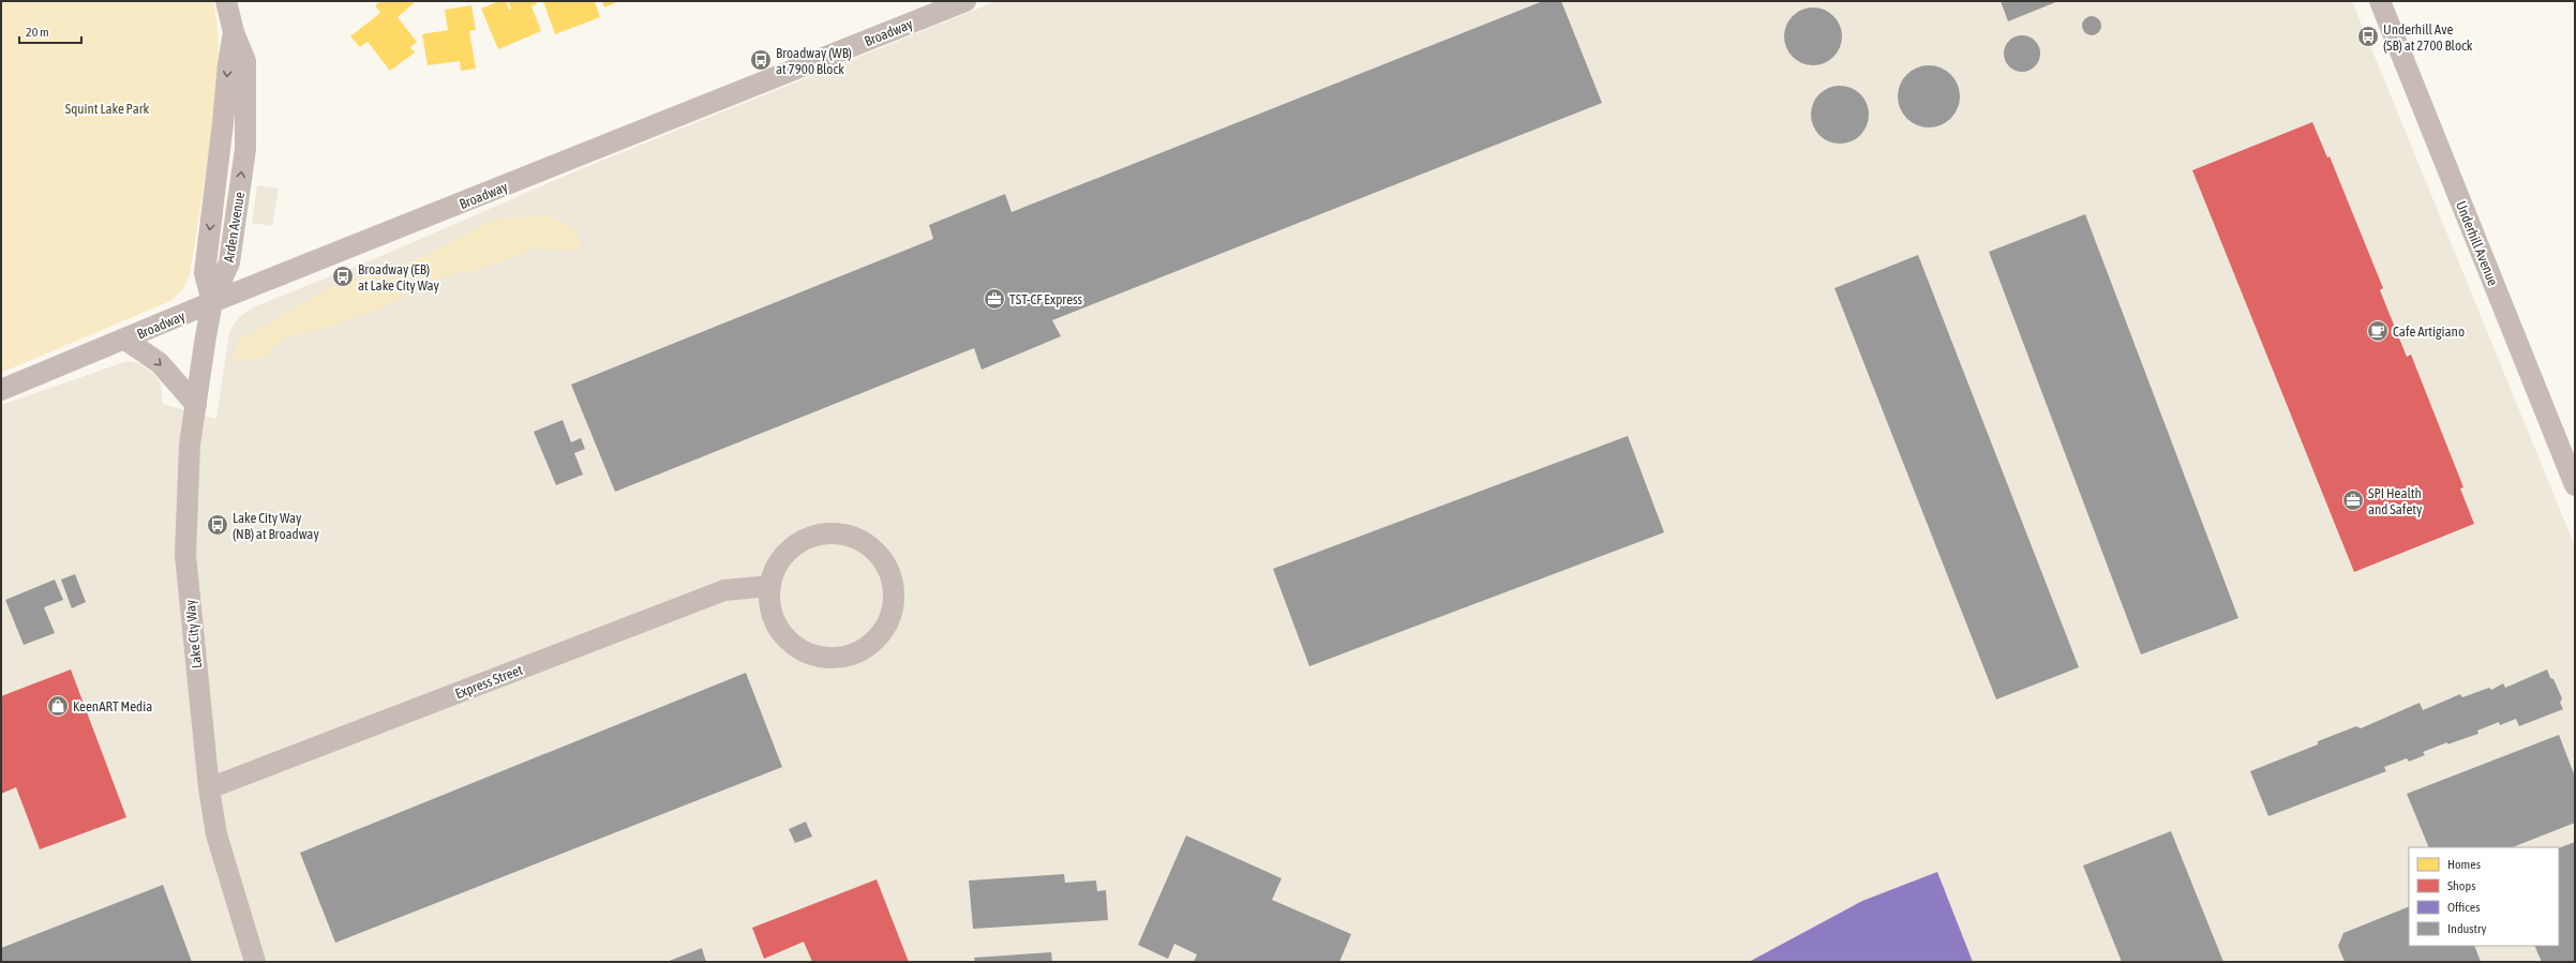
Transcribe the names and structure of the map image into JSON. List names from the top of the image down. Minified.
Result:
{"streets":{"street":["Broadway","Arden Avenue","Underhill Avenue","Lake City Way","Express Street"]},"crossings":[["Broadway","Arden Avenue"],["Broadway","Lake City Way"],["Arden Avenue","Lake City Way"],["Lake City Way","Express Street"]],"parks":["Squint Lake Park"],"places":{"bus stop":["Underhill Ave (SB) at 2700 Block","Broadway (WB) at 7900 Block","Broadway (EB) at Lake City Way","Lake City Way (NB) at Broadway"],"office":["TST-CF Express","SPI Health and Safety"],"cafe":["Cafe Artigiano"],"shop":["KeenART Media"]},"legend":["Homes","Shops","Offices","Industry"],"scale_bar":"20 m"}
